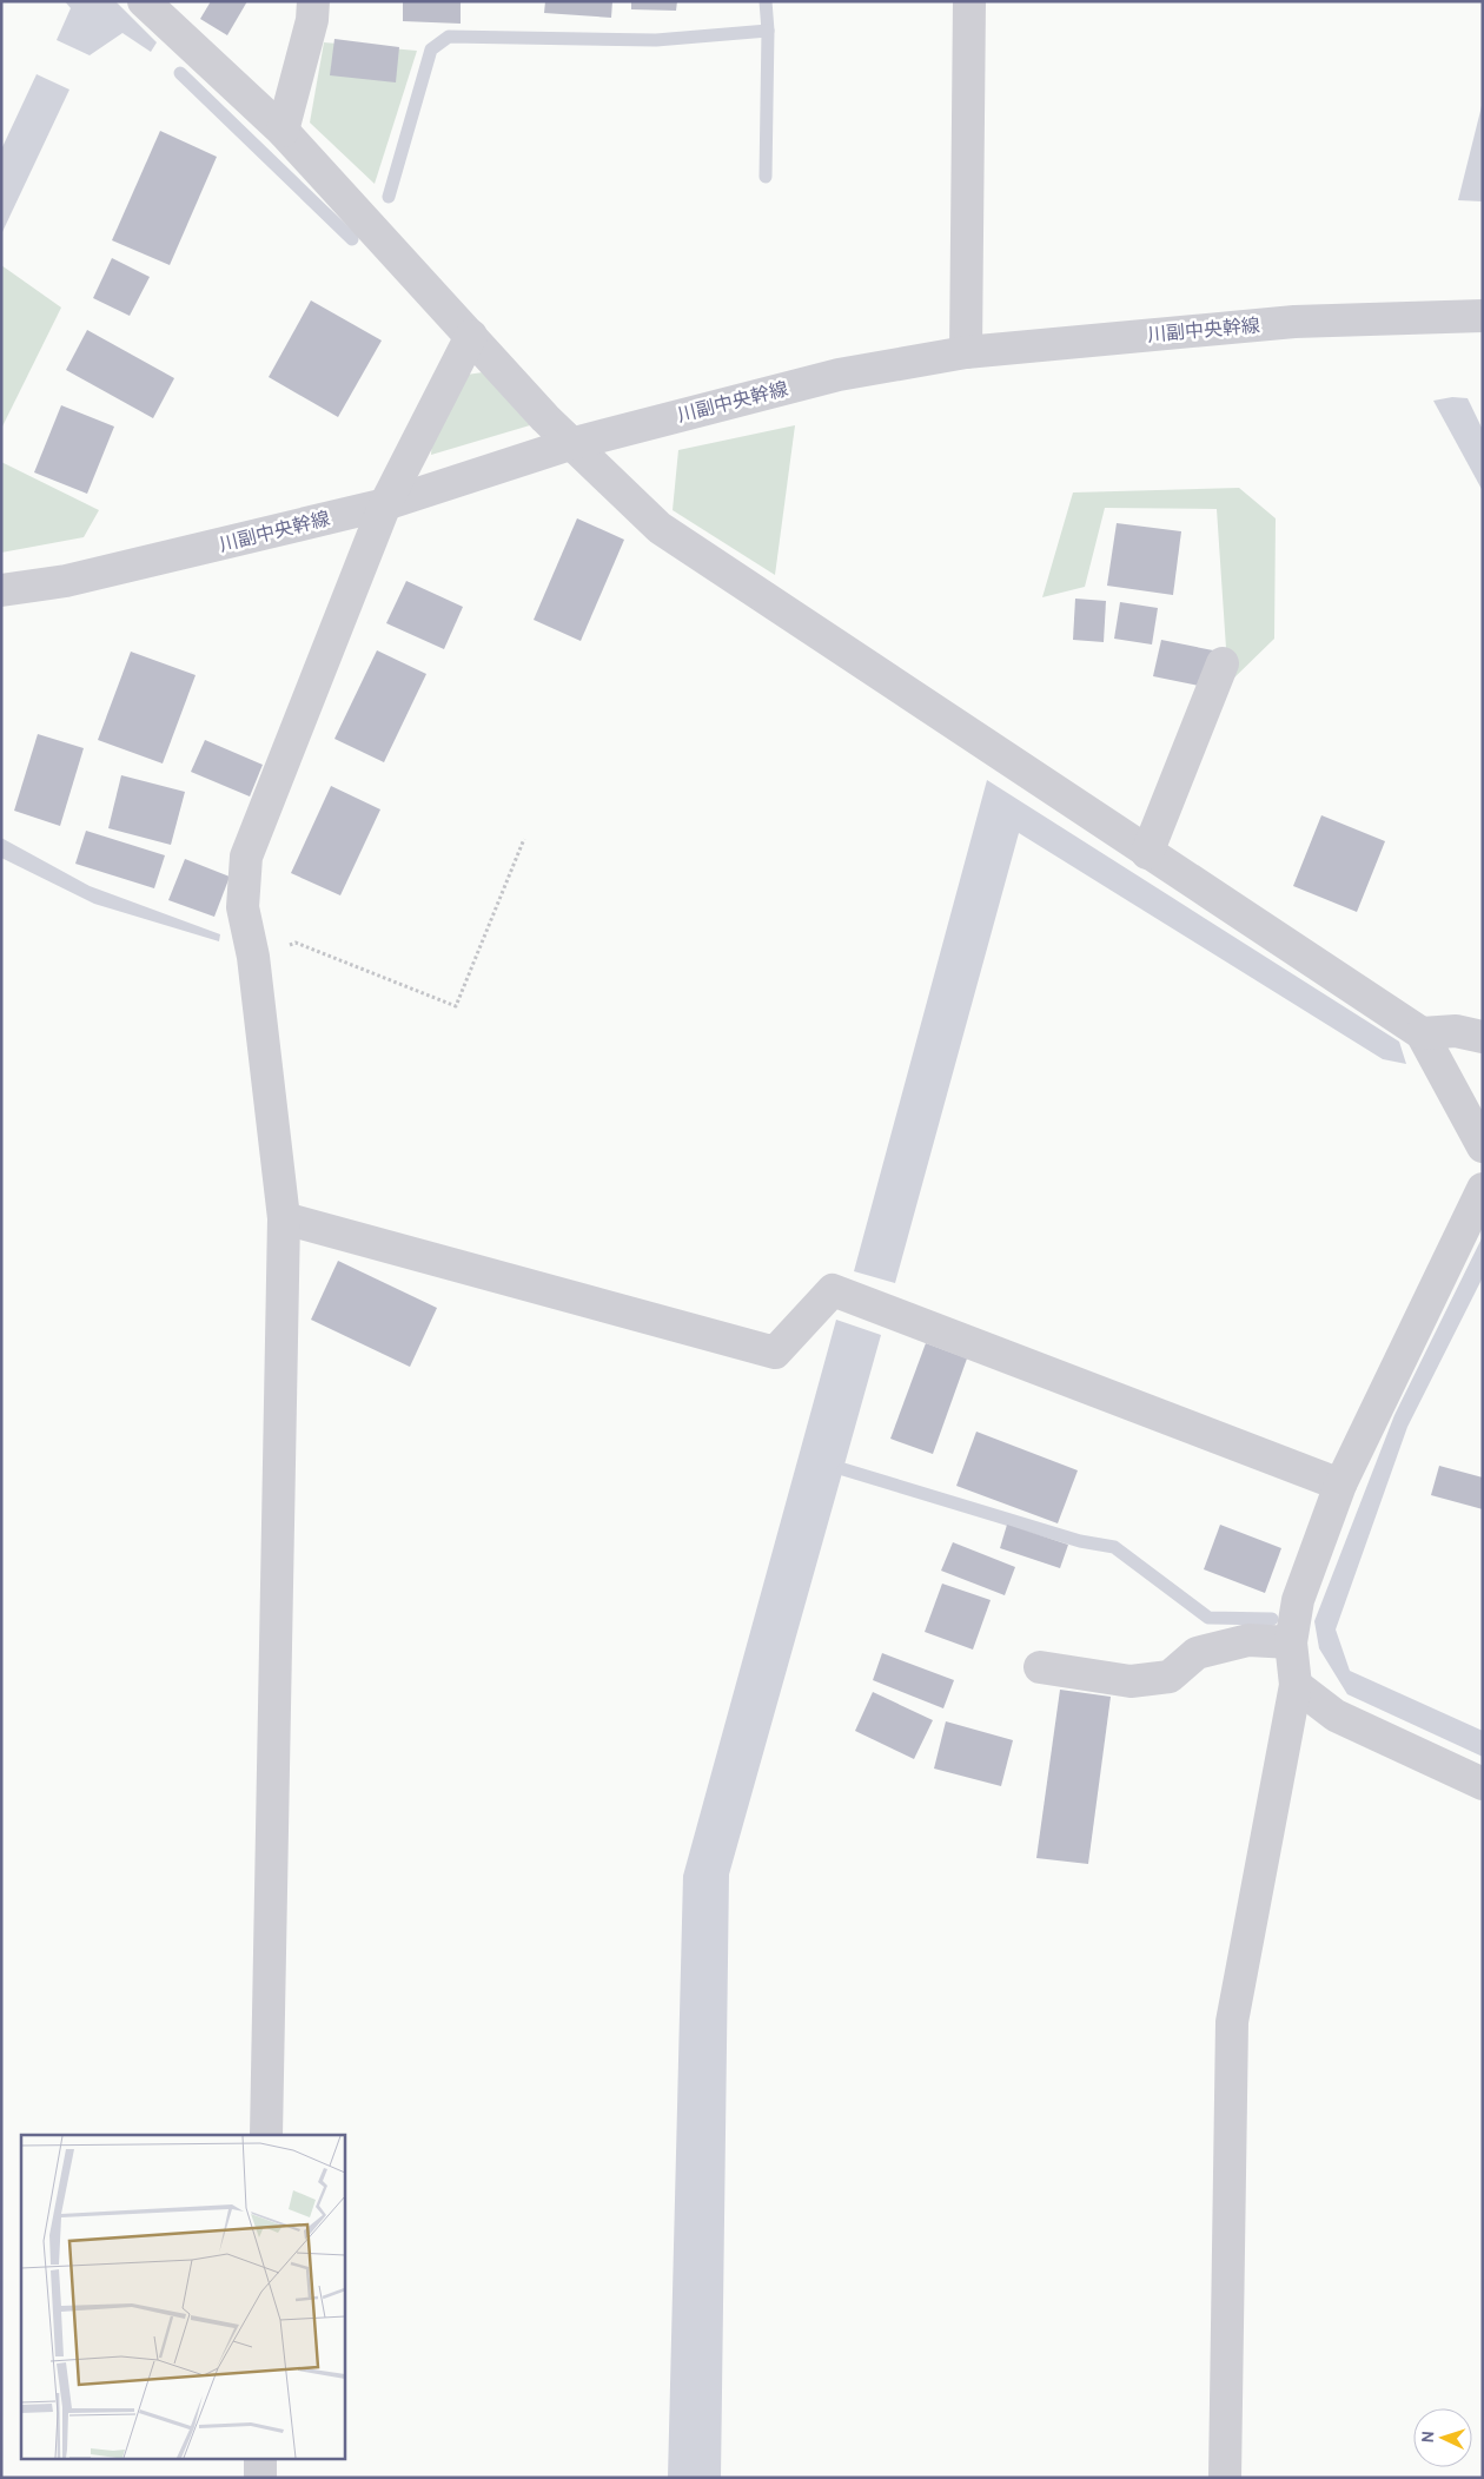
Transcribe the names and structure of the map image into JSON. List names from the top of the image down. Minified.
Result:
{"streets":{"street":["川副中央幹線"]},"north":"left"}
